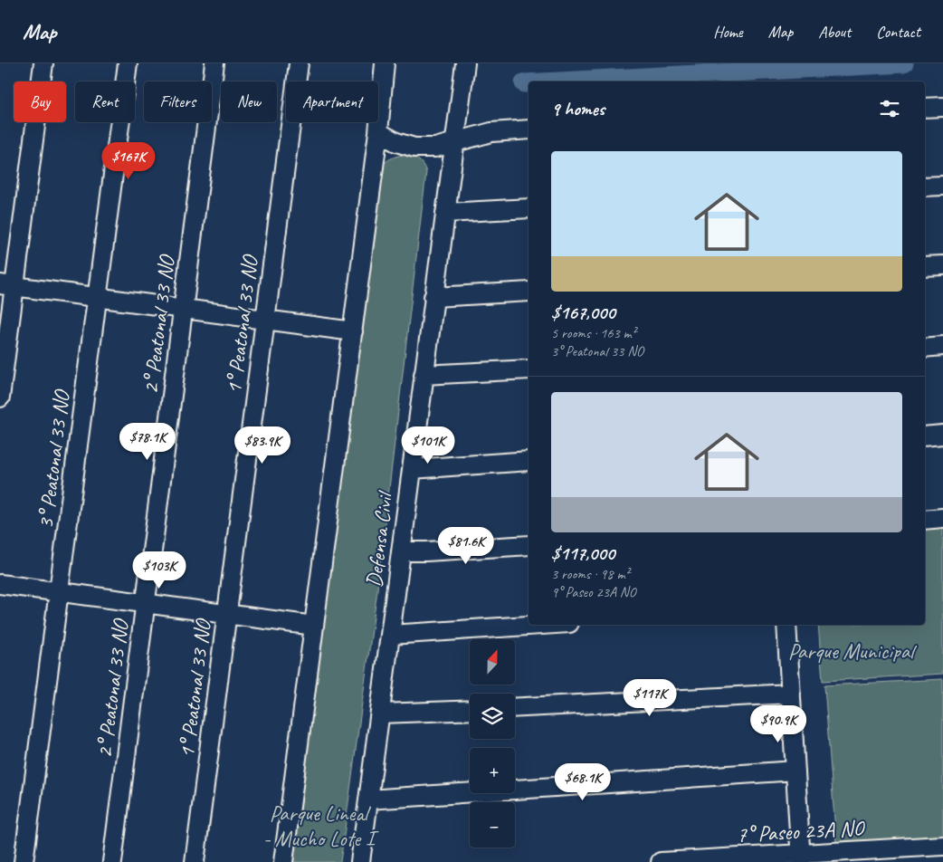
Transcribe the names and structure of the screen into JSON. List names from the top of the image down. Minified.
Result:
{"streets":{"street":["2° Peatonal 33 NO","1° Peatonal 33 NO","3° Peatonal 33 NO","Defensa Civil","7° Paseo 23A NO"]},"parks":["Parque Municipal","Parque Lineal - Mucho Lote I"],"north":"top","page":{"header":"Map","nav":["Home","Map","About","Contact"],"chip":["Buy","Rent","Filters","New","Apartment"],"heading":"9 homes","list":[{"name":"$167,000","note":"5 rooms · 163 m² · 3° Peatonal 33 NO"},{"name":"$117,000","note":"3 rooms · 98 m² · 9° Paseo 23A NO"}],"price":["$167K","$78.1K","$83.9K","$101K","$81.6K","$103K","$117K","$90.9K","$68.1K"],"map_buttons":["+","−"]}}
